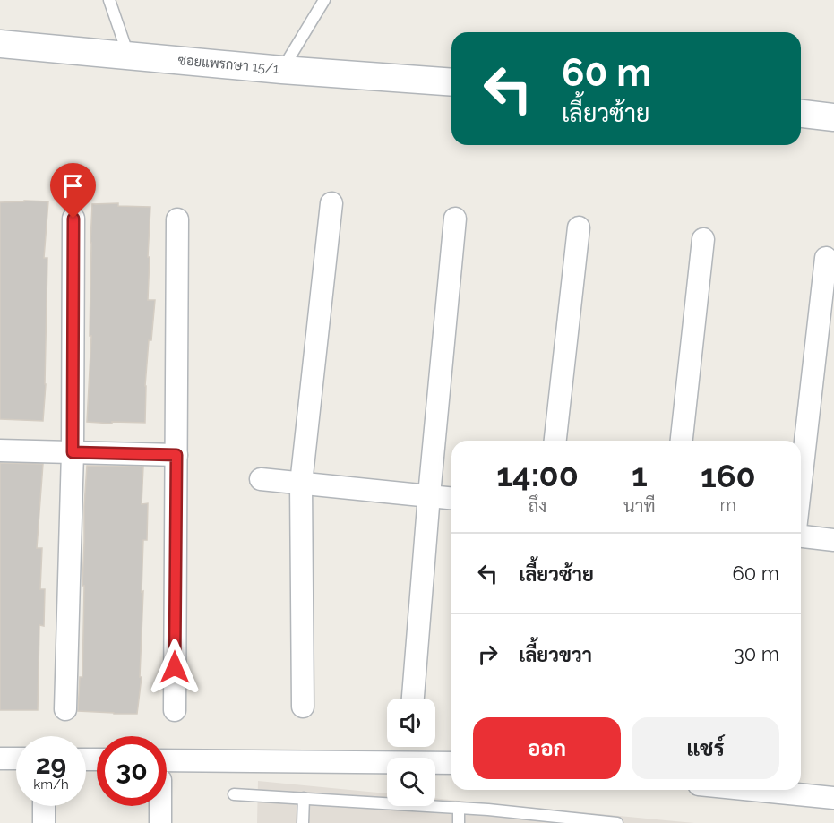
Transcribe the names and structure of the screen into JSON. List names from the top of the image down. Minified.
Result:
{"streets":{"street":["ซอยแพรกษา 15/1"]},"page":{"turn":["60 m","เลี้ยวซ้าย"],"eta":["14:00","ถึง","1","นาที","160","m"],"list":[{"name":"เลี้ยวซ้าย","value":"60 m"},{"name":"เลี้ยวขวา","value":"30 m"}],"buttons":["ออก","แชร์"],"speed":"29 km/h","limit":"30"}}
